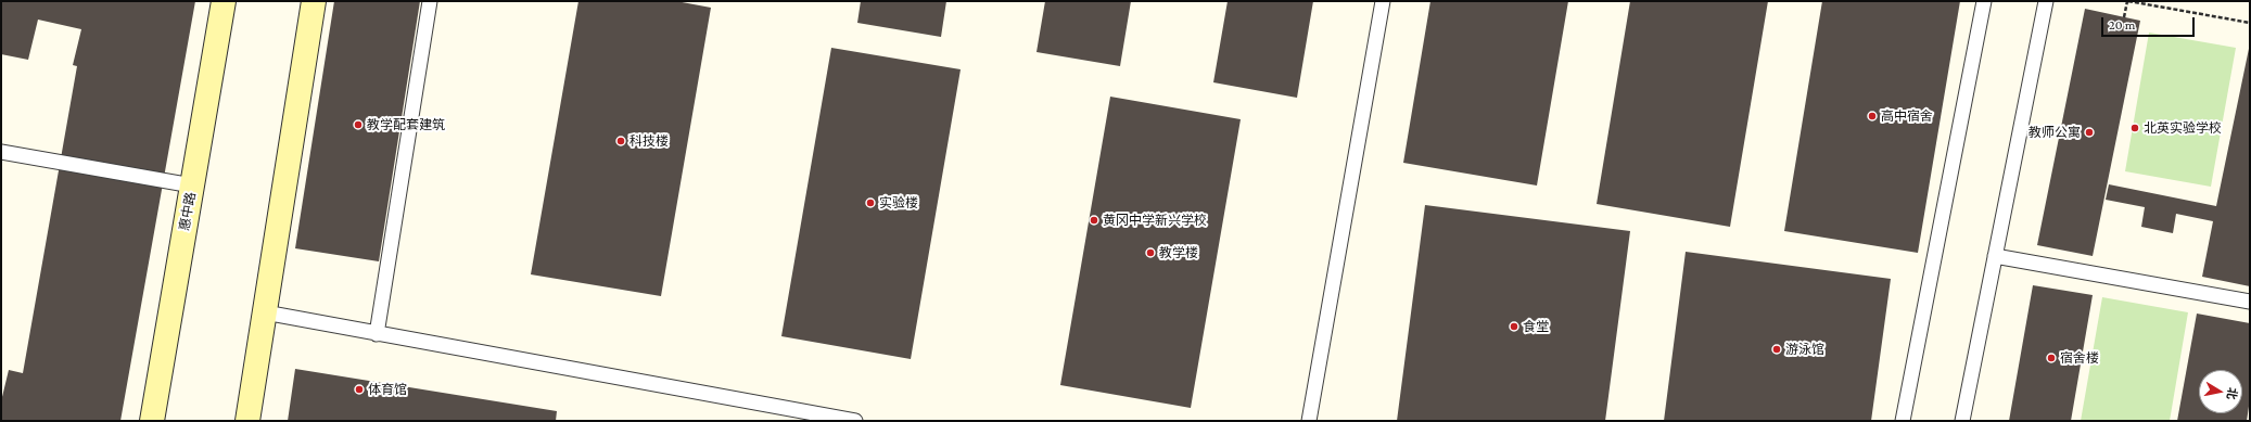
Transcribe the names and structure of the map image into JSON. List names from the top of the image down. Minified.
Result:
{"streets":{"street":["惠中路"]},"places":["高中宿舍","教学配套建筑","北英实验学校","教师公寓","科技楼","实验楼","黄冈中学新兴学校","教学楼","食堂","游泳馆","宿舍楼","体育馆"],"scale_bar":"20 m","north":"right"}
